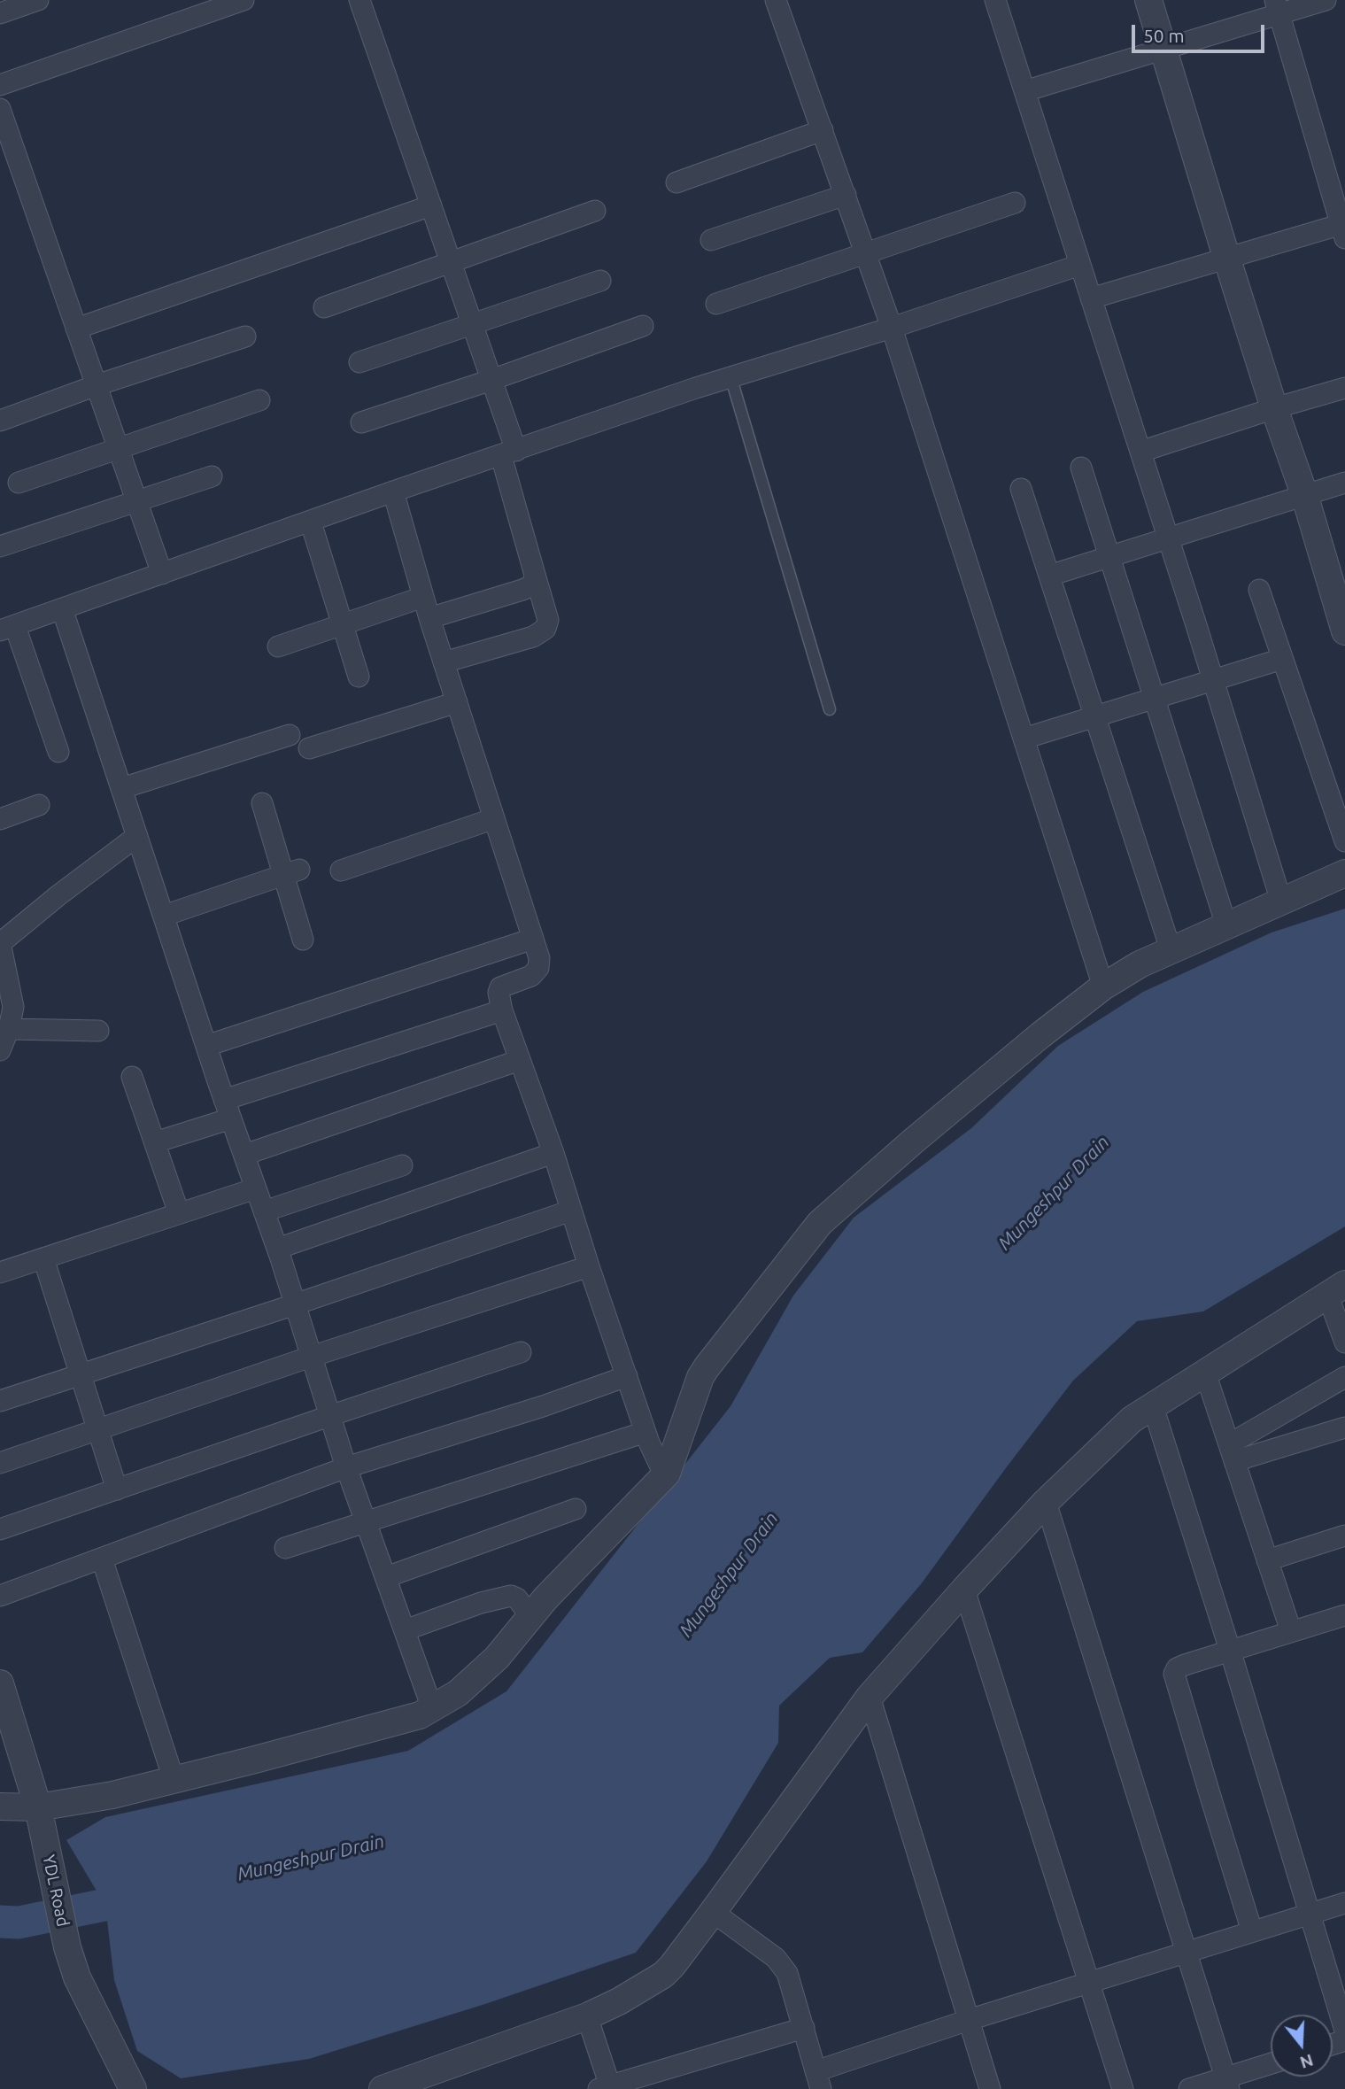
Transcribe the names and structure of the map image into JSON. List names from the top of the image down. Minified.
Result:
{"streets":{"street":["YDL Road"]},"water":["Mungeshpur Drain"],"scale_bar":"50 m","north":"bottom"}
